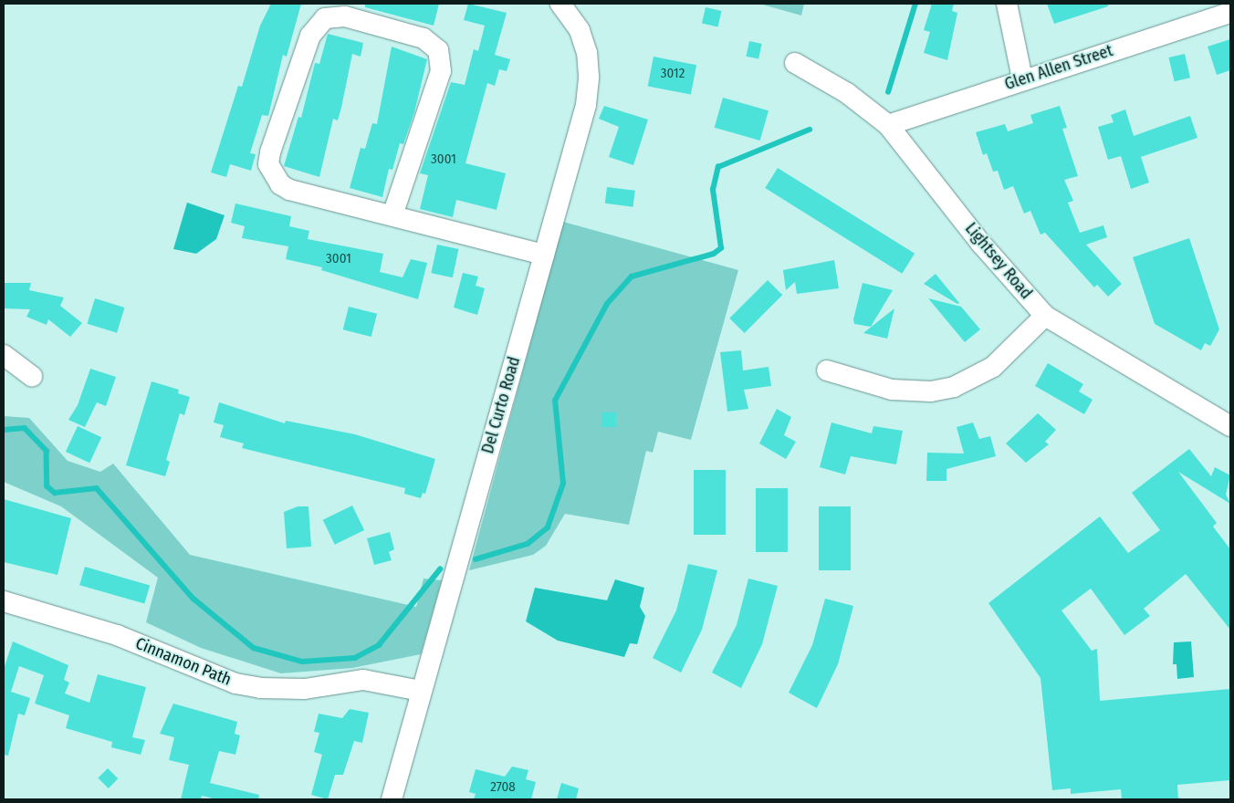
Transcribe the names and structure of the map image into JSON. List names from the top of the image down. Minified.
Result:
{"streets":{"street":["Glen Allen Street","Lightsey Road","Del Curto Road","Cinnamon Path"]},"crossings":[["Glen Allen Street","Lightsey Road"],["Del Curto Road","Cinnamon Path"]],"house_numbers":["3012","3001","3001","2708"]}
